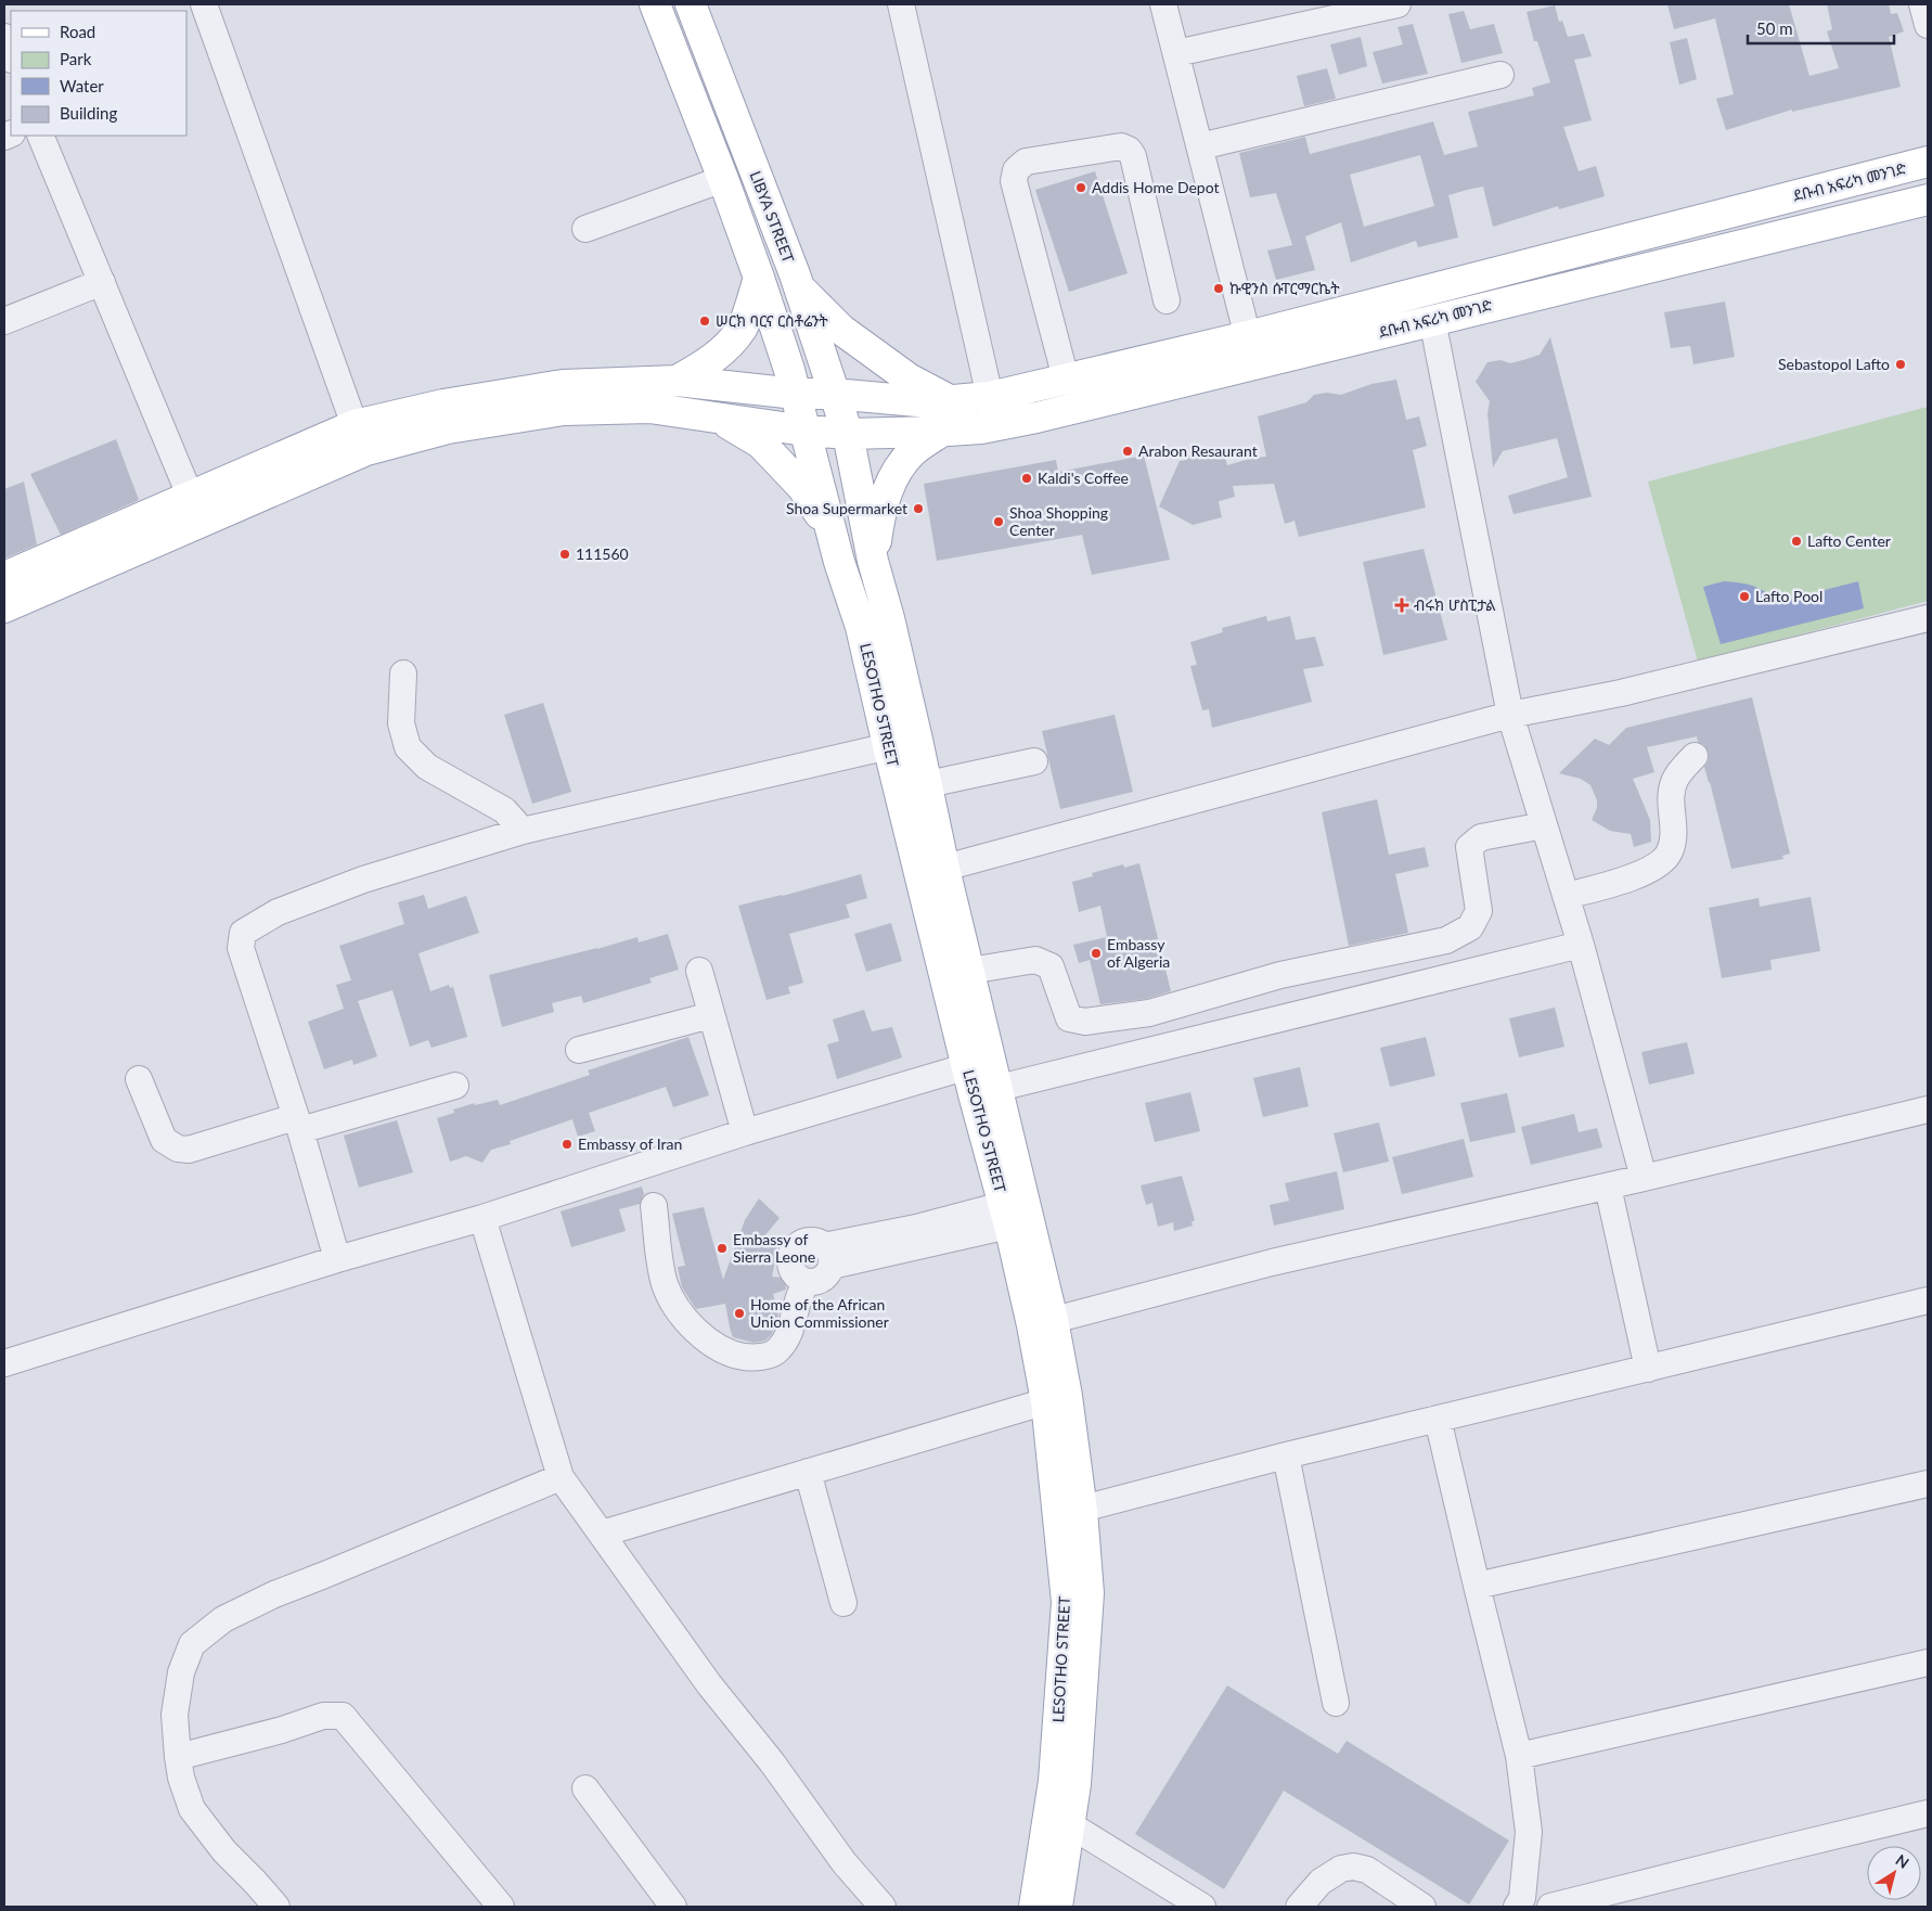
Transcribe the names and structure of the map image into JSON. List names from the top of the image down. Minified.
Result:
{"streets":{"main road":["ደቡብ አፍሪካ መንገድ","LIBYA STREET","LESOTHO STREET"]},"crossings":[["ደቡብ አፍሪካ መንገድ","LIBYA STREET"],["ደቡብ አፍሪካ መንገድ","LESOTHO STREET"],["LIBYA STREET","LESOTHO STREET"]],"places":{"other":["Addis Home Depot","ኩዊንስ ሱፐርማርኬት","ሠርክ ባርና ርስቶሬንት","Sebastopol Lafto","Arabon Resaurant","Kaldi's Coffee","Shoa Supermarket","Shoa Shopping Center","Lafto Center","111560","Lafto Pool","Embassy of Algeria","Embassy of Iran","Embassy of Sierra Leone","Home of the African Union Commissioner"],"health":["ብሩክ ሆስፒታል"]},"legend":["Road","Park","Water","Building"],"scale_bar":"50 m","north":"top right"}
